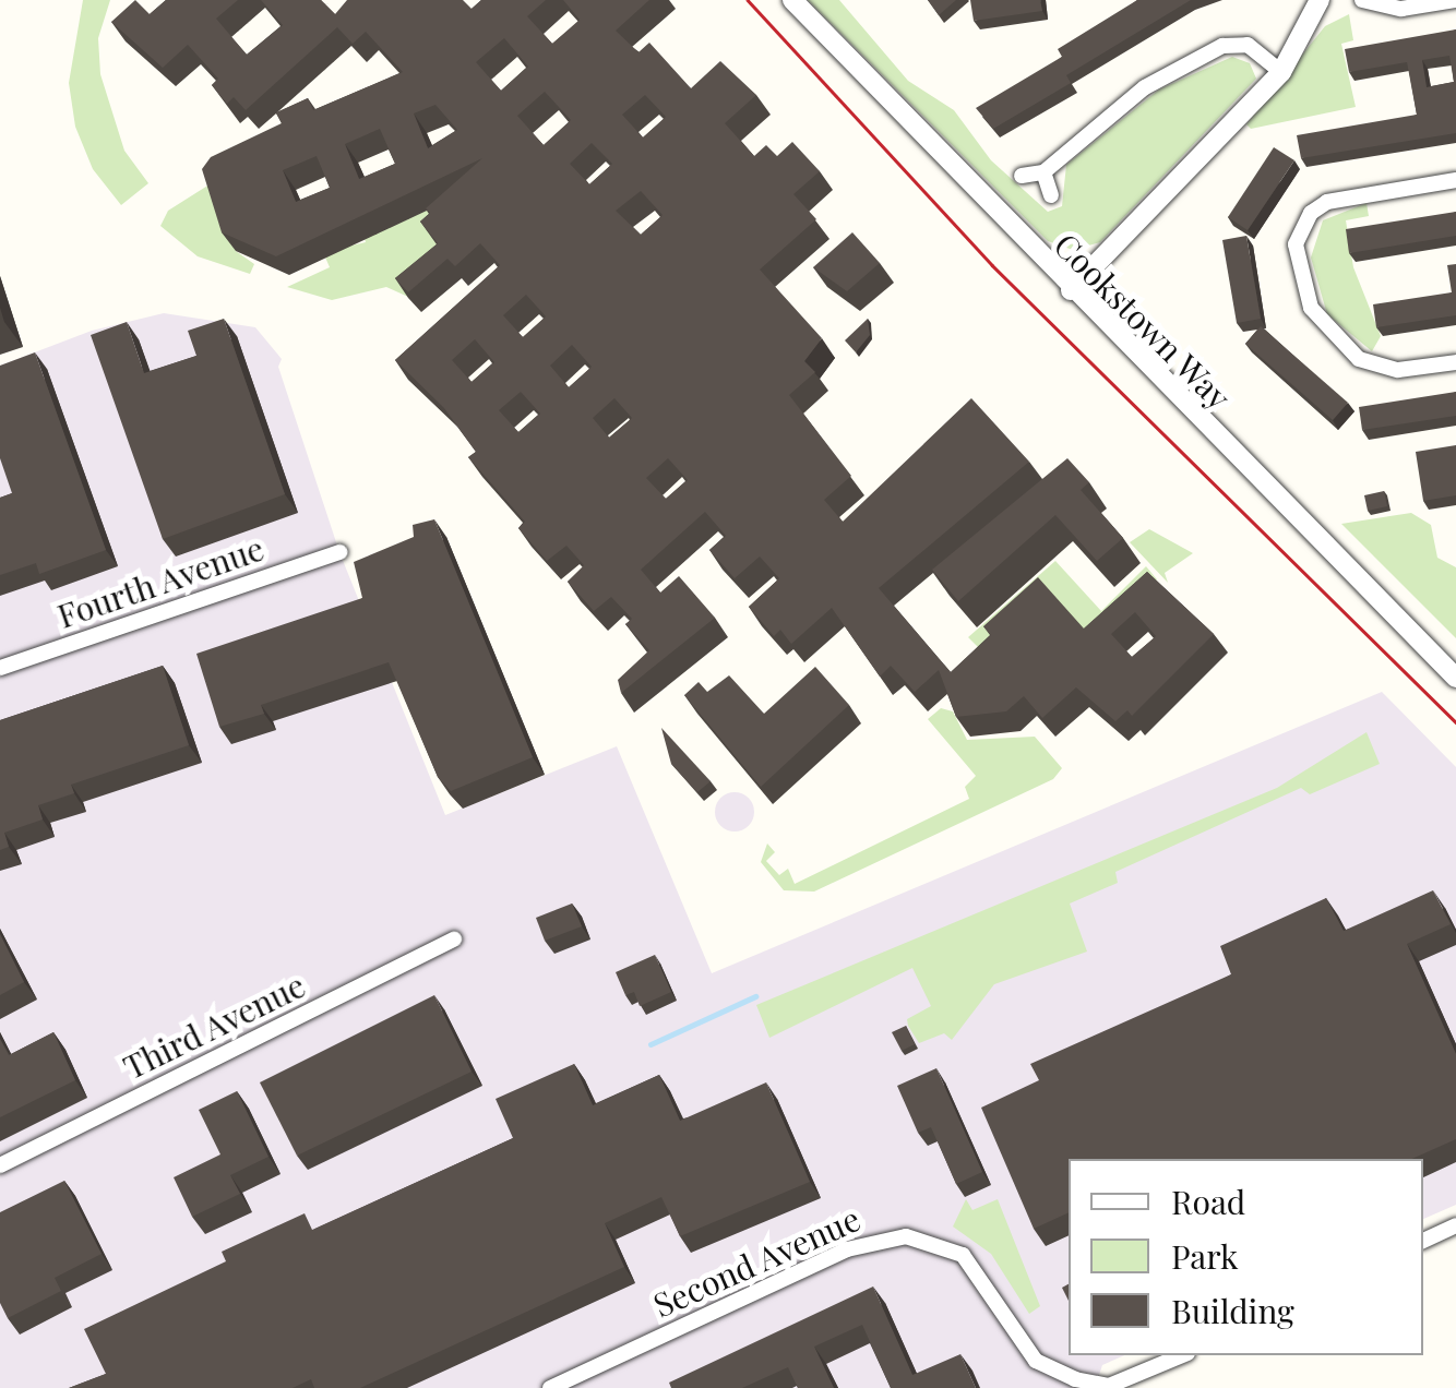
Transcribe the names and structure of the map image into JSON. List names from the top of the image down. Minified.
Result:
{"streets":{"street":["Cookstown Way","Fourth Avenue","Third Avenue","Second Avenue"]},"legend":["Road","Park","Building"]}
